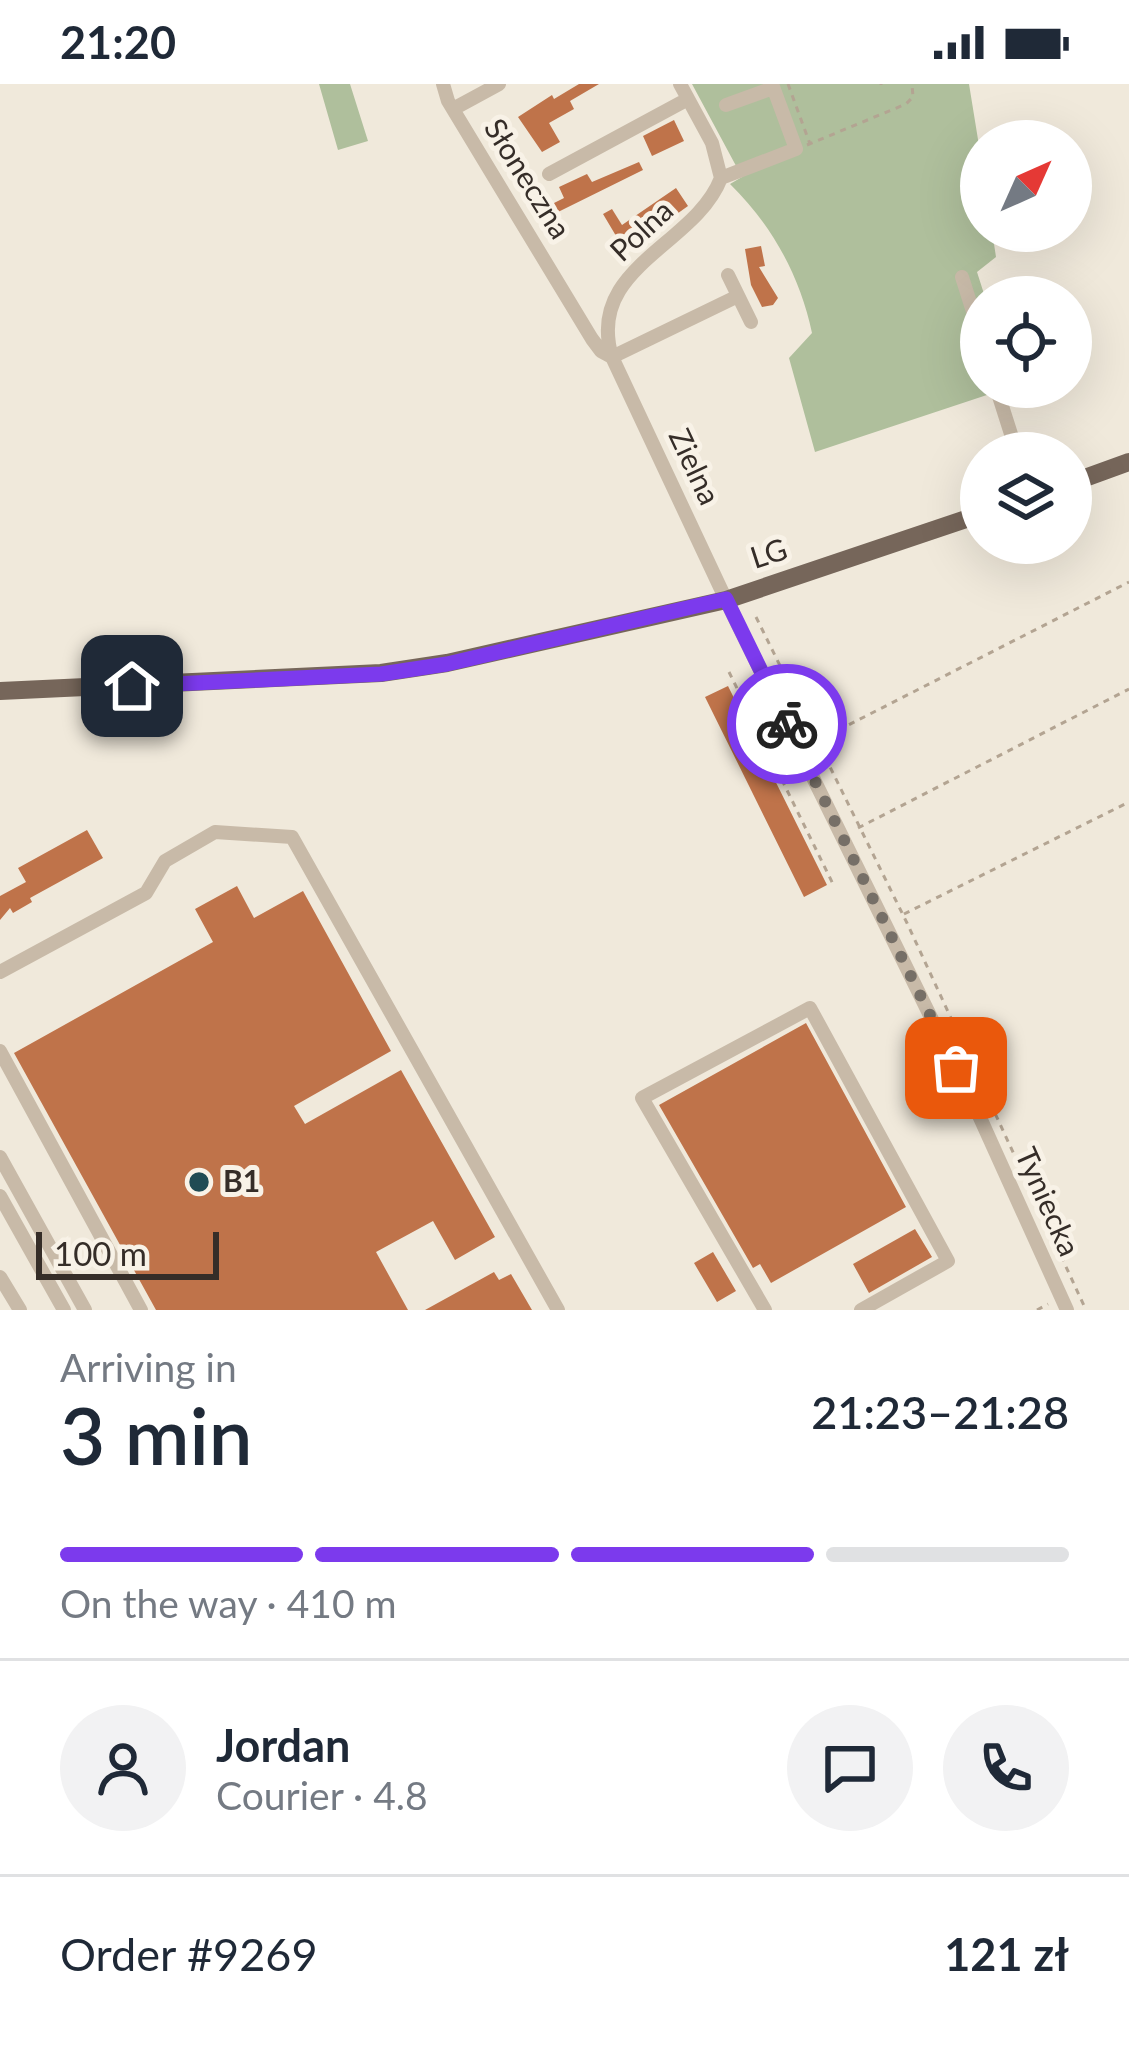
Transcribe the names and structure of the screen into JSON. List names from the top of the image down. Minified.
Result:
{"streets":{"main road":["LG"],"street":["Słoneczna","Polna","Zielna","Tyniecka"]},"crossings":[["Słoneczna","Polna"],["Słoneczna","Zielna"],["Polna","Zielna"],["Zielna","LG"],["Zielna","Tyniecka"],["LG","Tyniecka"]],"places":["B1"],"scale_bar":"100 m","north":"top right","page":{"status":"21:20","scale":"100 m","heading":["3 min","Arriving in","21:23–21:28"],"panel":["Jordan","Courier · 4.8","Order #9269","121 zł"],"bar":"On the way · 410 m"}}
